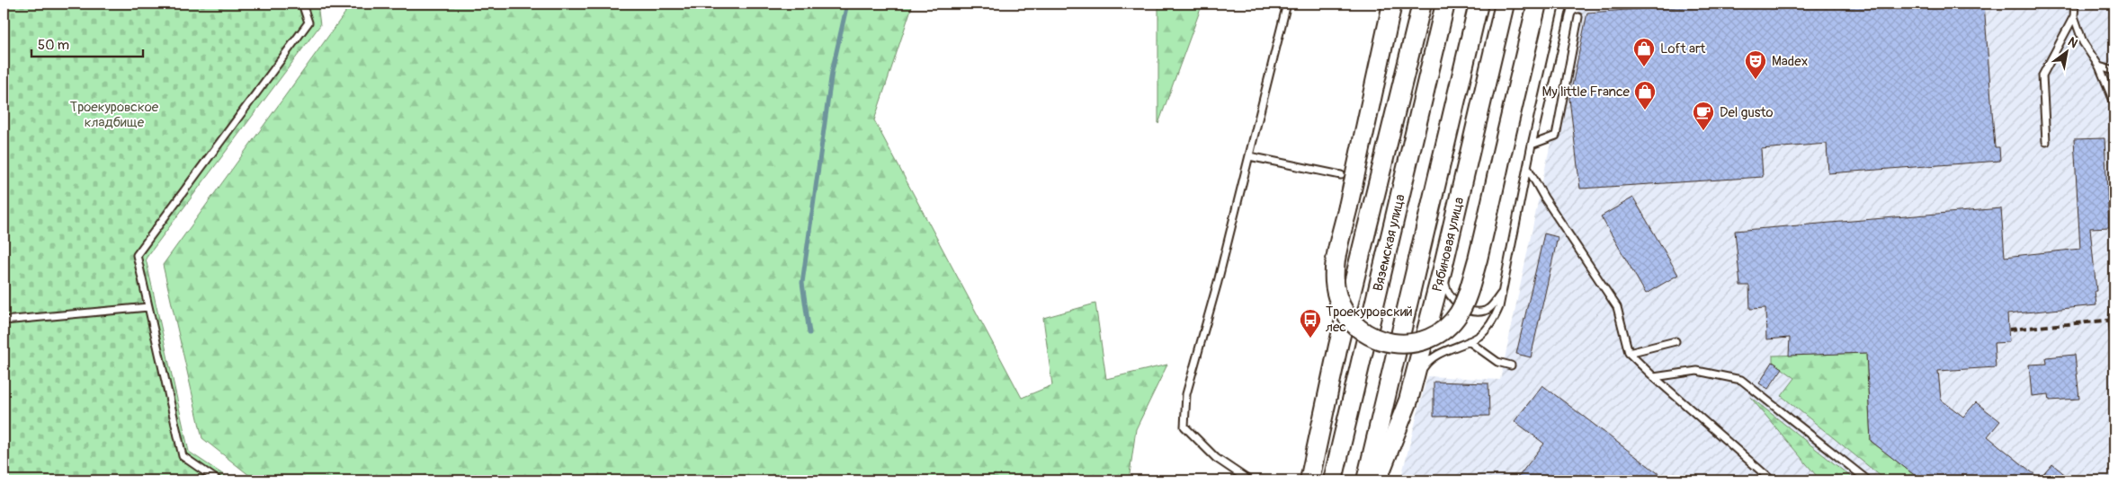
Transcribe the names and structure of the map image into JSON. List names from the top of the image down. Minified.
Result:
{"streets":{"main road":["Вяземская улица","Рябиновая улица"]},"parks":["Троекуровское кладбище"],"places":{"shop":["Loft art","My little France"],"theatre":["Madex"],"cafe":["Del gusto"],"bus stop":["Троекуровский лес"]},"scale_bar":"50 m","north":"top right"}
